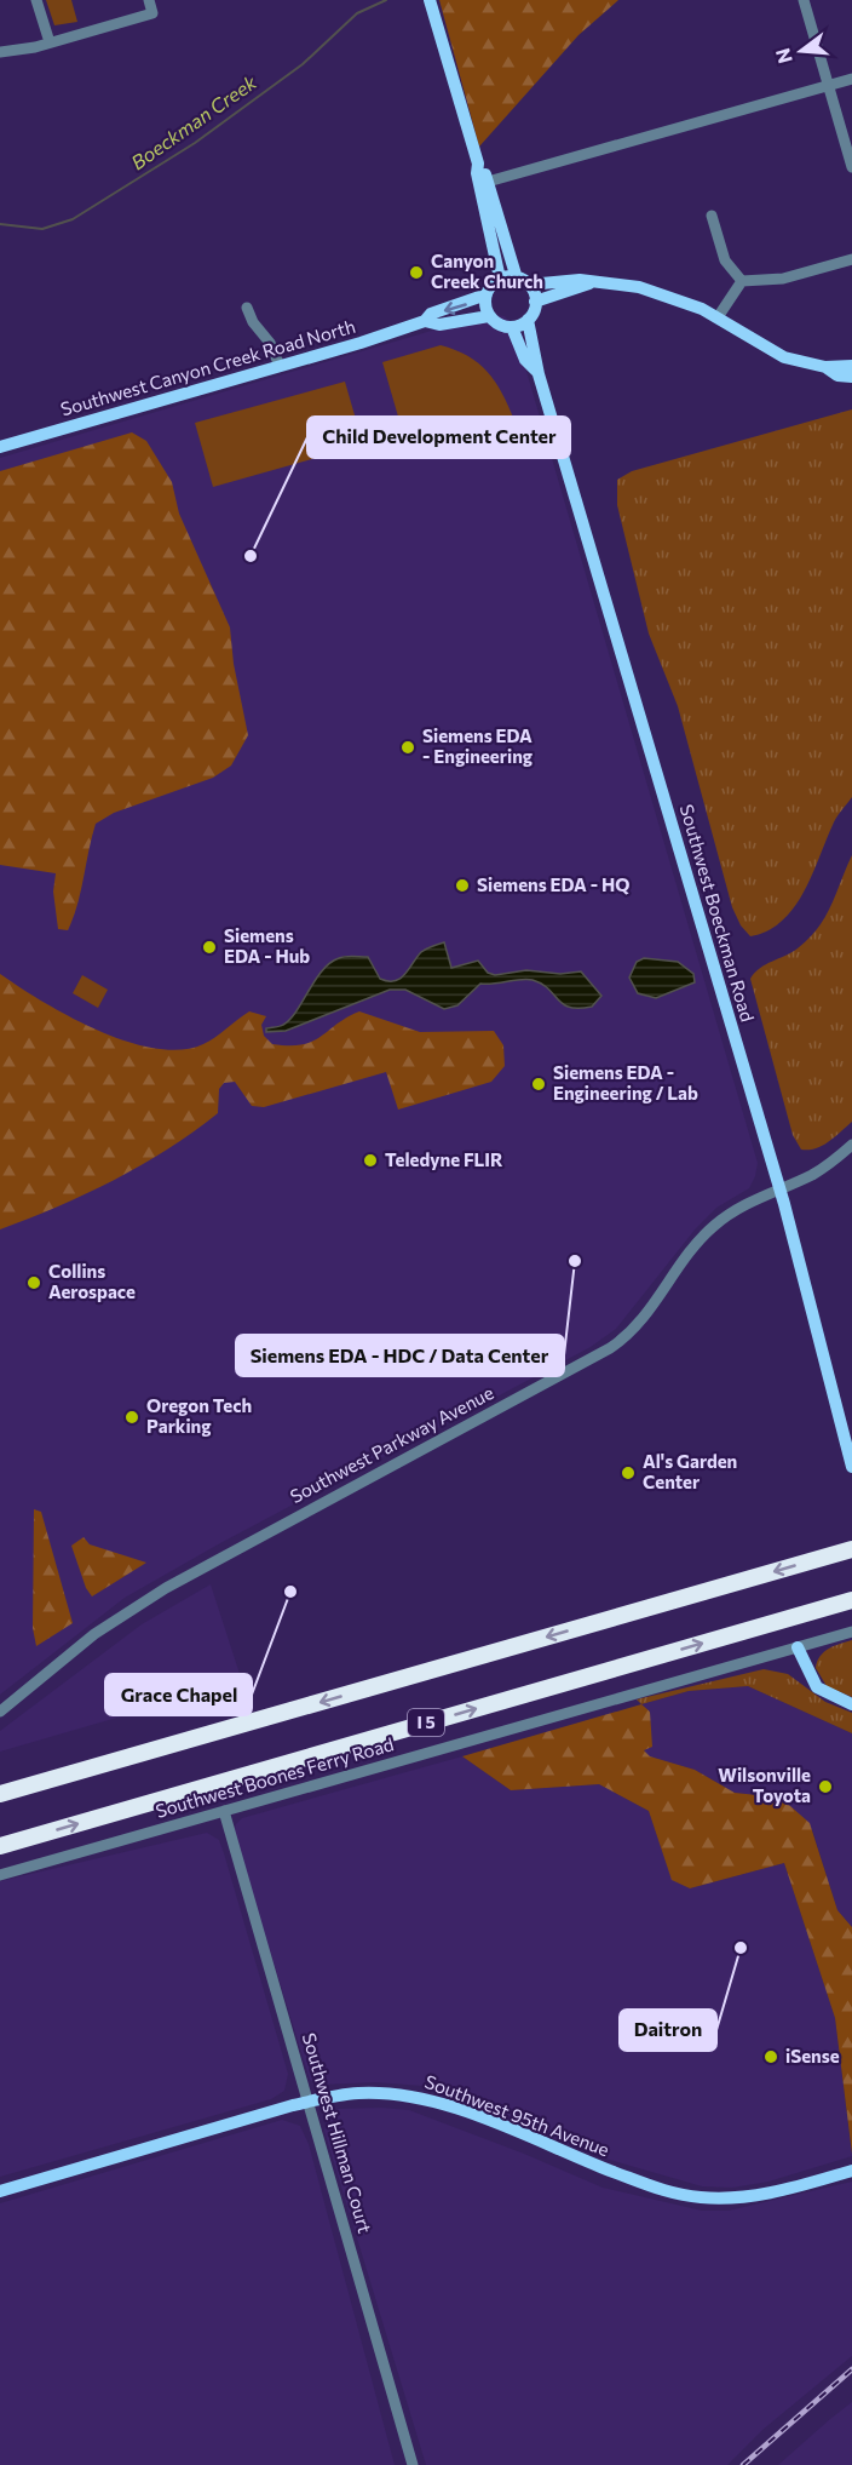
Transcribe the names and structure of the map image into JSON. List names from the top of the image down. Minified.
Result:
{"streets":{"highway":["I 5"],"main road":["Southwest Canyon Creek Road North","Southwest Boeckman Road","Southwest 95th Avenue"],"street":["Southwest Parkway Avenue","Southwest Boones Ferry Road","Southwest Hillman Court"]},"crossings":[["Southwest Canyon Creek Road North","Southwest Boeckman Road"],["Southwest Boeckman Road","Southwest Parkway Avenue"],["Southwest Boones Ferry Road","Southwest Hillman Court"],["Southwest 95th Avenue","Southwest Hillman Court"]],"water":["Boeckman Creek"],"places":["Canyon Creek Church","Child Development Center","Siemens EDA - Engineering","Siemens EDA - HQ","Siemens EDA - Hub","Siemens EDA - Engineering / Lab","Teledyne FLIR","Siemens EDA - HDC / Data Center","Collins Aerospace","Oregon Tech Parking","Al's Garden Center","Grace Chapel","Wilsonville Toyota","Daitron","iSense"],"north":"left"}
